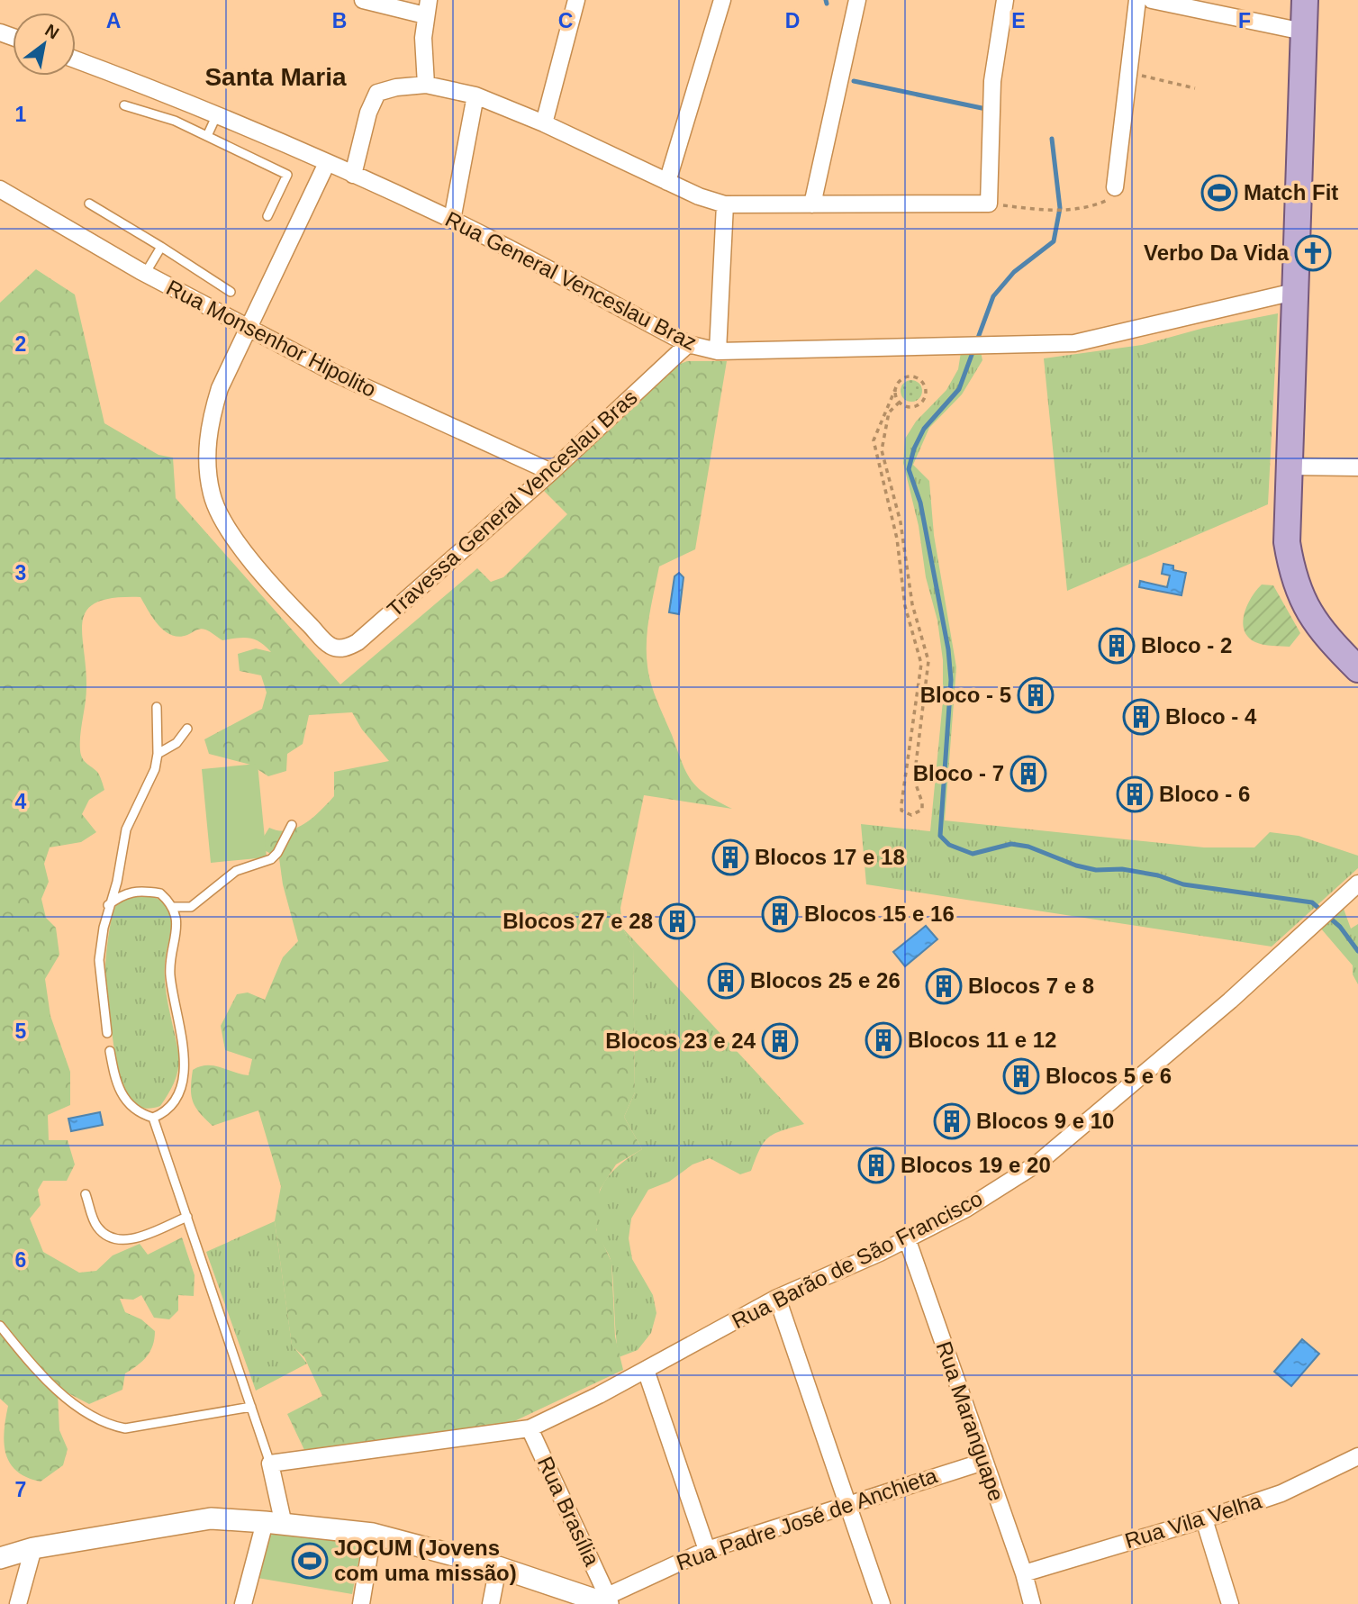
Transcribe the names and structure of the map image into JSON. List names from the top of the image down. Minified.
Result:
{"streets":{"street":["Rua General Venceslau Braz","Rua Monsenhor Hipolito","Travessa General Venceslau Bras","Rua Barão de São Francisco","Rua Maranguape","Rua Brasília","Rua Padre José de Anchieta","Rua Vila Velha"]},"crossings":[["Rua General Venceslau Braz","Travessa General Venceslau Bras"],["Rua Monsenhor Hipolito","Travessa General Venceslau Bras"],["Rua Barão de São Francisco","Rua Maranguape"],["Rua Barão de São Francisco","Rua Brasília"],["Rua Maranguape","Rua Padre José de Anchieta"],["Rua Maranguape","Rua Vila Velha"],["Rua Brasília","Rua Padre José de Anchieta"]],"districts":["Santa Maria"],"places":{"sports":["Match Fit","JOCUM (Jovens com uma missão)"],"church":["Verbo Da Vida"],"building":["Bloco - 2","Bloco - 5","Bloco - 4","Bloco - 7","Bloco - 6","Blocos 17 e 18","Blocos 15 e 16","Blocos 27 e 28","Blocos 25 e 26","Blocos 7 e 8","Blocos 11 e 12","Blocos 23 e 24","Blocos 5 e 6","Blocos 9 e 10","Blocos 19 e 20"]},"north":"top right","grid":{"columns":["A","B","C","D","E","F"],"rows":["1","2","3","4","5","6","7"]}}
